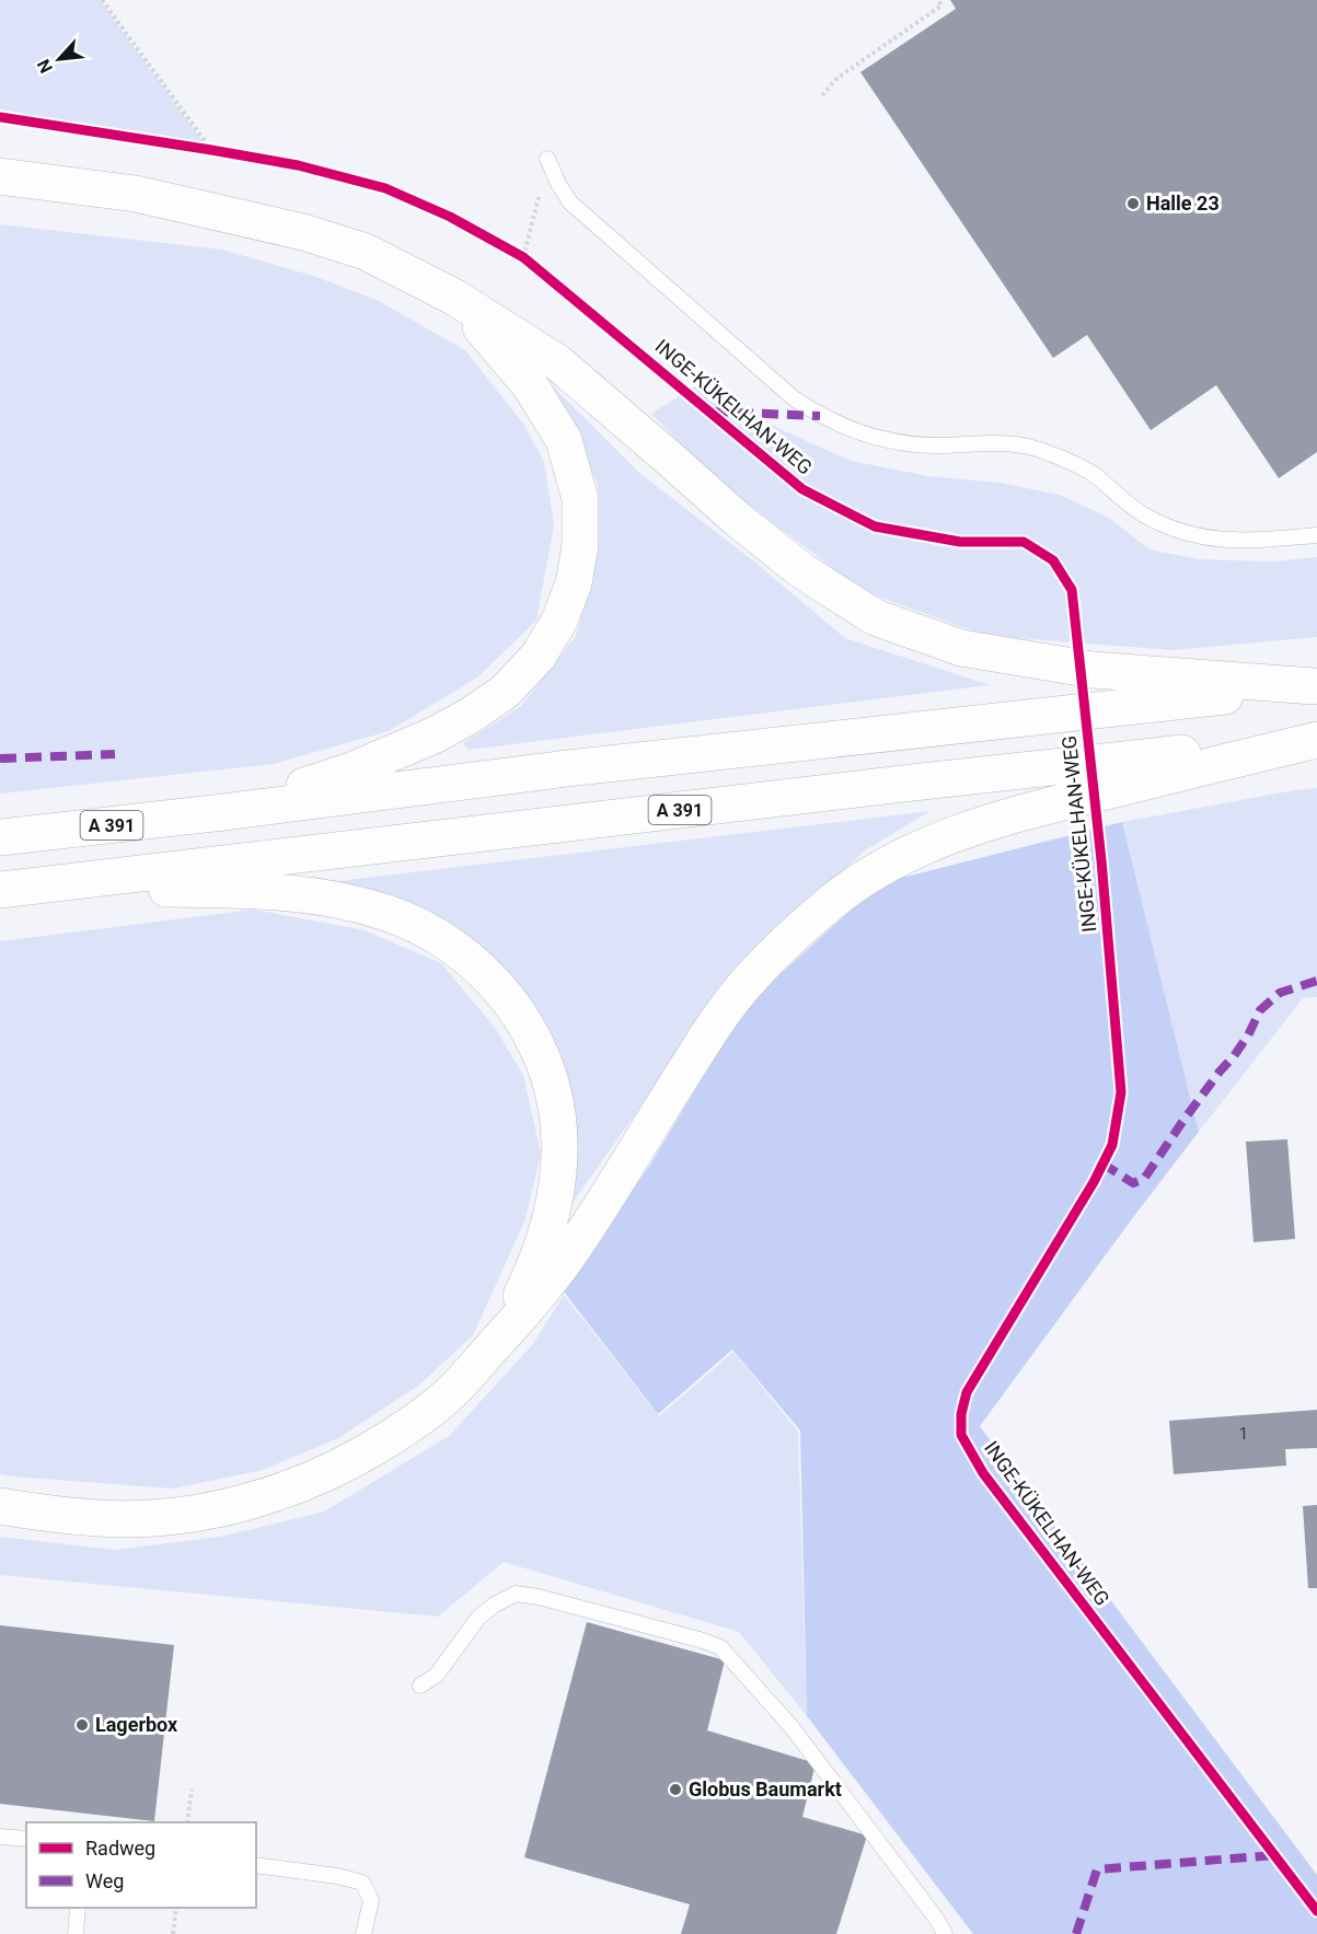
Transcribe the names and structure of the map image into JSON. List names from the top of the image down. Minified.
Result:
{"streets":{"highway":["A 391"],"cycle path":["INGE-KÜKELHAN-WEG"]},"places":["Halle 23","Lagerbox","Globus Baumarkt"],"house_numbers":["1"],"legend":["Radweg","Weg"],"north":"bottom left"}
